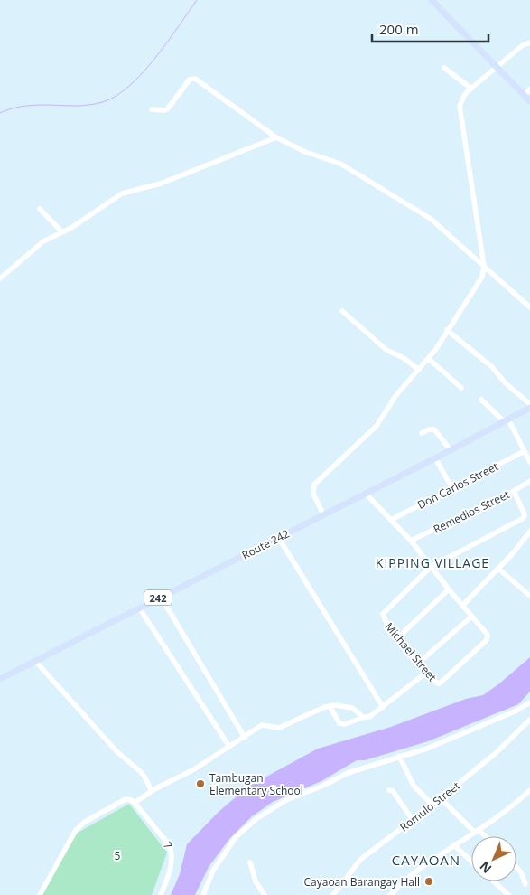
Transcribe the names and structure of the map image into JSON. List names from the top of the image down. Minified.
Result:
{"streets":{"main road":["Route 242","242"],"street":["Don Carlos Street","Remedios Street","Michael Street","Romulo Street","7"]},"districts":["KIPPING VILLAGE","CAYAOAN"],"parks":["5"],"places":["Tambugan Elementary School","Cayaoan Barangay Hall"],"scale_bar":"200 m","north":"bottom left"}
